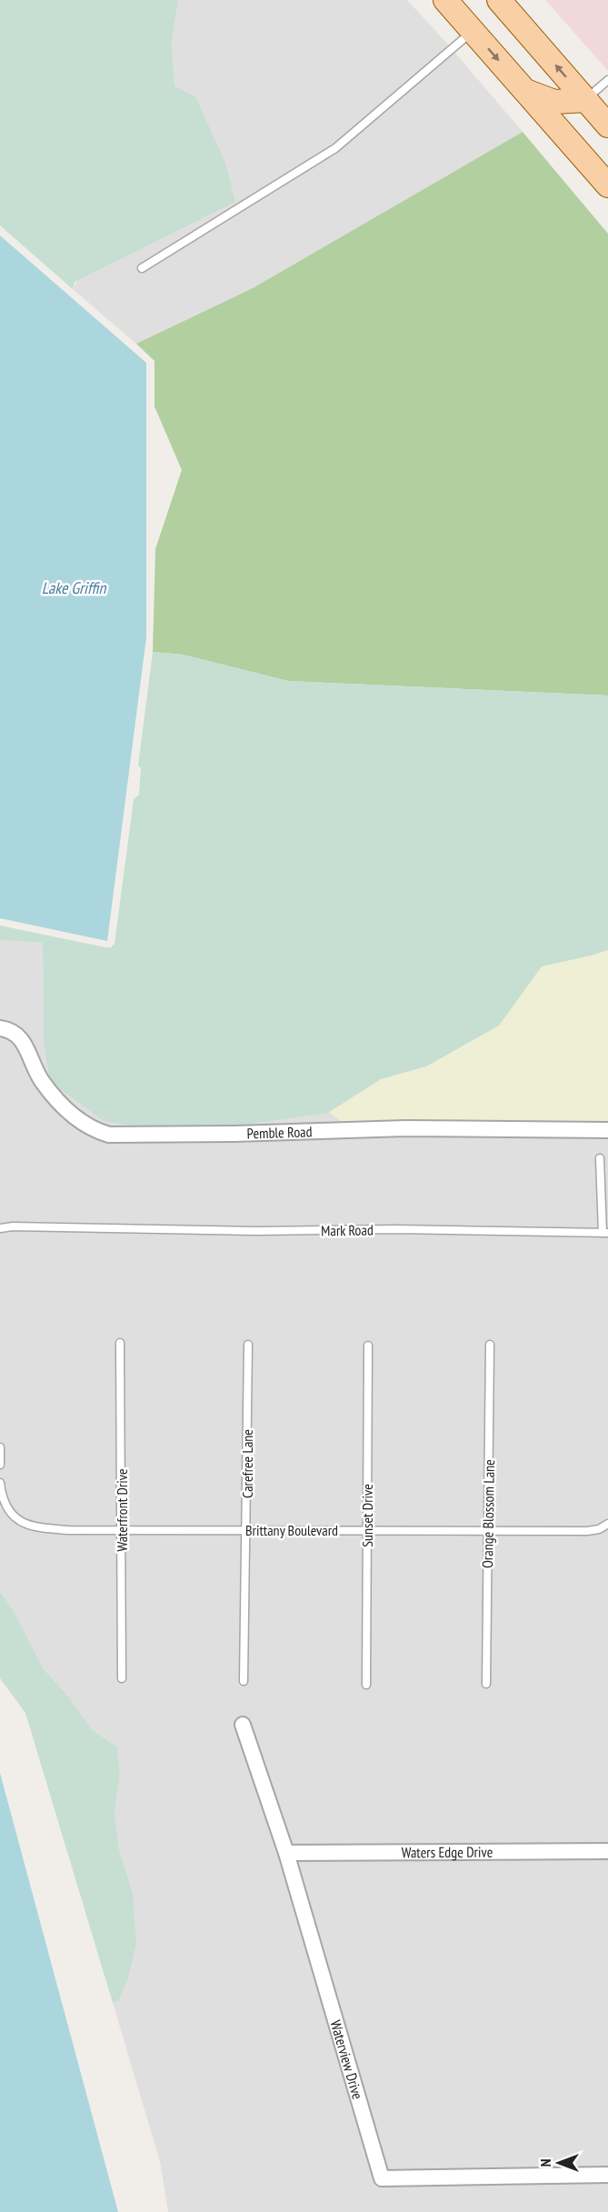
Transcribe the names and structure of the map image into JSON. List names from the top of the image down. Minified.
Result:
{"streets":{"street":["Pemble Road","Waters Edge Drive","Waterview Drive"],"lane":["Mark Road","Carefree Lane","Waterfront Drive","Orange Blossom Lane","Sunset Drive","Brittany Boulevard"]},"crossings":[["Carefree Lane","Brittany Boulevard"],["Waterfront Drive","Brittany Boulevard"],["Orange Blossom Lane","Brittany Boulevard"],["Sunset Drive","Brittany Boulevard"],["Waters Edge Drive","Waterview Drive"]],"water":["Lake Griffin"],"north":"left"}
